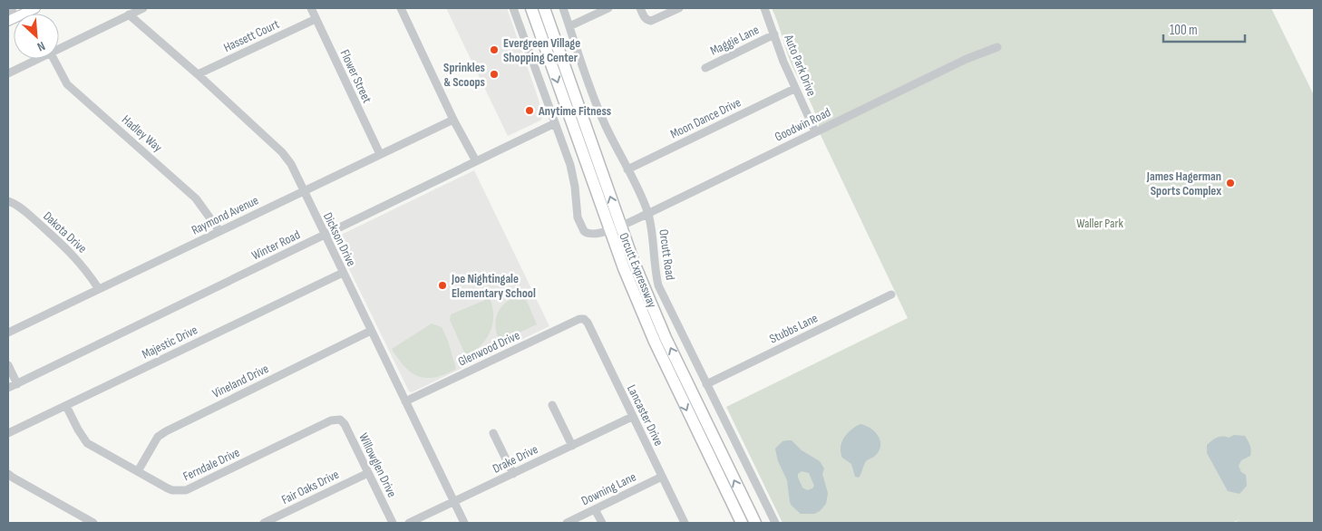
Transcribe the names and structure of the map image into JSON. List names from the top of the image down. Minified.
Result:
{"streets":{"highway":["Orcutt Expressway"],"street":["Hassett Court","Maggie Lane","Auto Park Drive","Flower Street","Moon Dance Drive","Goodwin Road","Hadley Way","Raymond Avenue","Dakota Drive","Dickson Drive","Winter Road","Orcutt Road","Stubbs Lane","Majestic Drive","Glenwood Drive","Vineland Drive","Lancaster Drive","Drake Drive","Ferndale Drive","Willowglen Drive","Fair Oaks Drive","Downing Lane"]},"crossings":[["Hassett Court","Flower Street"],["Hassett Court","Dickson Drive"],["Maggie Lane","Auto Park Drive"],["Auto Park Drive","Moon Dance Drive"],["Auto Park Drive","Goodwin Road"],["Flower Street","Raymond Avenue"],["Moon Dance Drive","Orcutt Road"],["Goodwin Road","Orcutt Road"],["Goodwin Road","Orcutt Expressway"],["Hadley Way","Raymond Avenue"],["Raymond Avenue","Dakota Drive"],["Raymond Avenue","Dickson Drive"],["Dickson Drive","Winter Road"],["Dickson Drive","Majestic Drive"],["Dickson Drive","Glenwood Drive"],["Dickson Drive","Vineland Drive"],["Dickson Drive","Drake Drive"],["Orcutt Road","Stubbs Lane"],["Majestic Drive","Ferndale Drive"],["Glenwood Drive","Lancaster Drive"],["Vineland Drive","Ferndale Drive"],["Lancaster Drive","Drake Drive"],["Lancaster Drive","Downing Lane"],["Ferndale Drive","Willowglen Drive"],["Willowglen Drive","Fair Oaks Drive"]],"parks":["Waller Park"],"places":["Evergreen Village Shopping Center","Sprinkles & Scoops","Anytime Fitness","James Hagerman Sports Complex","Joe Nightingale Elementary School"],"scale_bar":"100 m","north":"bottom right"}
